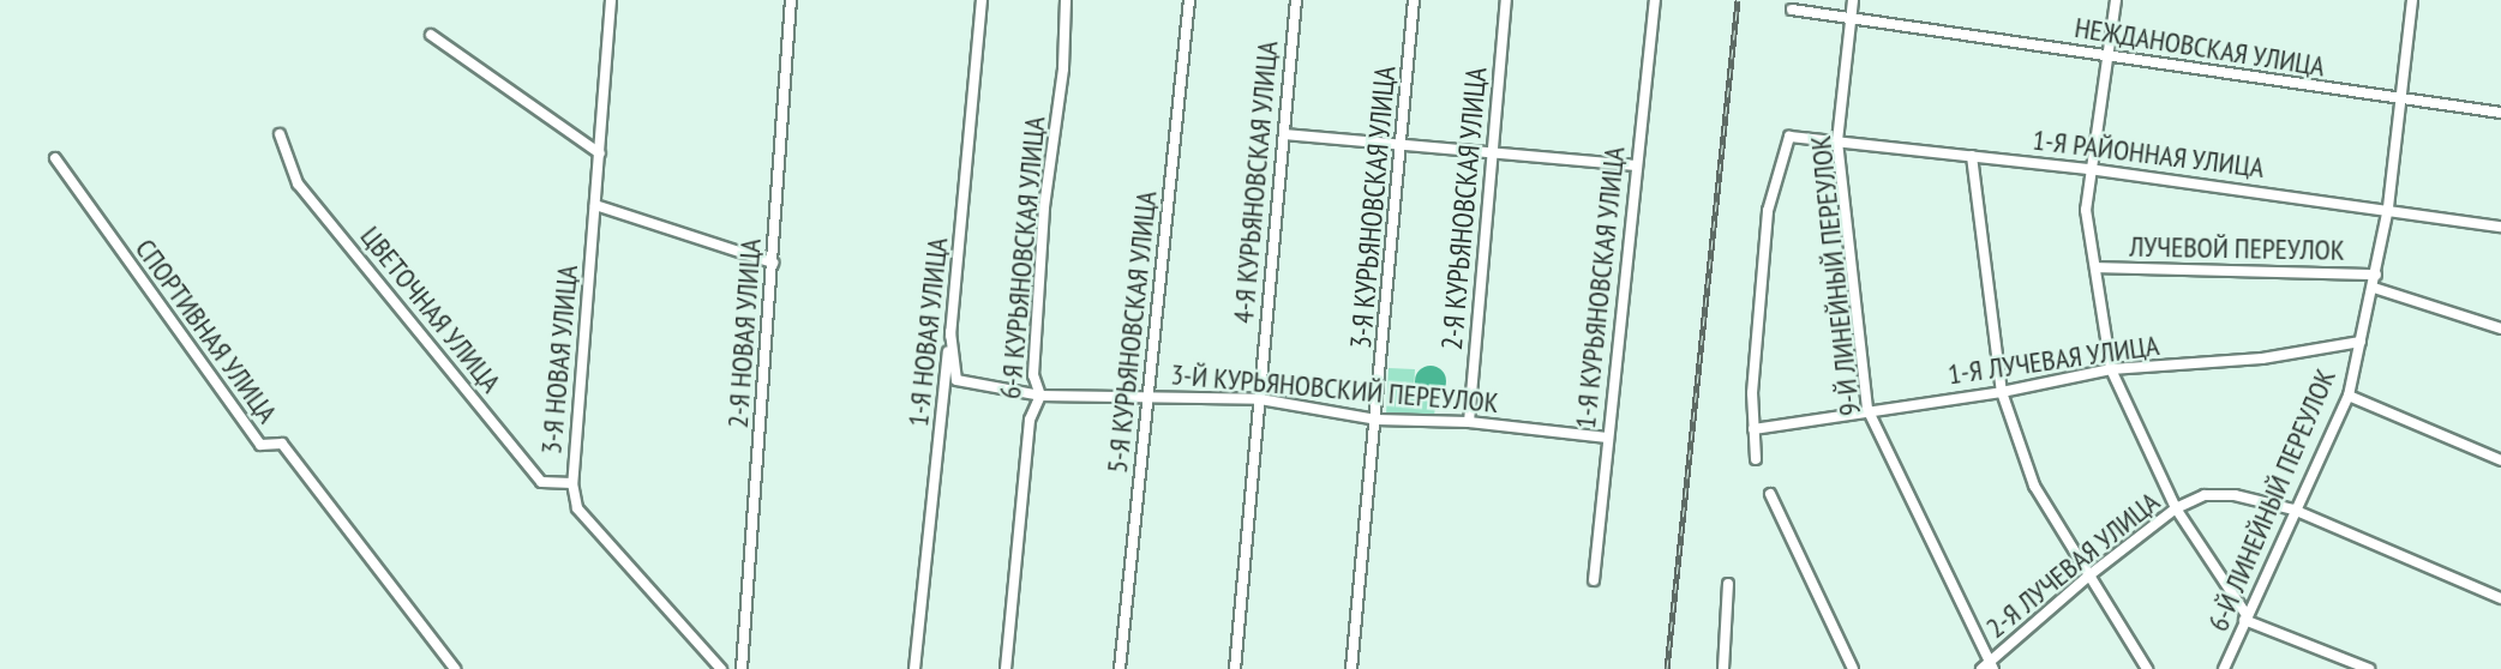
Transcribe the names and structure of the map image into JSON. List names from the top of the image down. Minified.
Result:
{"streets":{"street":["НЕЖДАНОВСКАЯ УЛИЦА","1-Я РАЙОННАЯ УЛИЦА","4-Я КУРЬЯНОВСКАЯ УЛИЦА","3-Я КУРЬЯНОВСКАЯ УЛИЦА","2-Я КУРЬЯНОВСКАЯ УЛИЦА","ЛУЧЕВОЙ ПЕРЕУЛОК","6-Я КУРЬЯНОВСКАЯ УЛИЦА","9-Й ЛИНЕЙНЫЙ ПЕРЕУЛОК","1-Я КУРЬЯНОВСКАЯ УЛИЦА","ЦВЕТОЧНАЯ УЛИЦА","СПОРТИВНАЯ УЛИЦА","1-Я НОВАЯ УЛИЦА","5-Я КУРЬЯНОВСКАЯ УЛИЦА","2-Я НОВАЯ УЛИЦА","3-Я НОВАЯ УЛИЦА","1-Я ЛУЧЕВАЯ УЛИЦА","3-Й КУРЬЯНОВСКИЙ ПЕРЕУЛОК","6-Й ЛИНЕЙНЫЙ ПЕРЕУЛОК","2-Я ЛУЧЕВАЯ УЛИЦА"]},"crossings":[["НЕЖДАНОВСКАЯ УЛИЦА","9-Й ЛИНЕЙНЫЙ ПЕРЕУЛОК"],["НЕЖДАНОВСКАЯ УЛИЦА","6-Й ЛИНЕЙНЫЙ ПЕРЕУЛОК"],["1-Я РАЙОННАЯ УЛИЦА","9-Й ЛИНЕЙНЫЙ ПЕРЕУЛОК"],["1-Я РАЙОННАЯ УЛИЦА","1-Я ЛУЧЕВАЯ УЛИЦА"],["1-Я РАЙОННАЯ УЛИЦА","6-Й ЛИНЕЙНЫЙ ПЕРЕУЛОК"],["4-Я КУРЬЯНОВСКАЯ УЛИЦА","3-Й КУРЬЯНОВСКИЙ ПЕРЕУЛОК"],["3-Я КУРЬЯНОВСКАЯ УЛИЦА","3-Й КУРЬЯНОВСКИЙ ПЕРЕУЛОК"],["2-Я КУРЬЯНОВСКАЯ УЛИЦА","3-Й КУРЬЯНОВСКИЙ ПЕРЕУЛОК"],["ЛУЧЕВОЙ ПЕРЕУЛОК","6-Й ЛИНЕЙНЫЙ ПЕРЕУЛОК"],["6-Я КУРЬЯНОВСКАЯ УЛИЦА","3-Й КУРЬЯНОВСКИЙ ПЕРЕУЛОК"],["9-Й ЛИНЕЙНЫЙ ПЕРЕУЛОК","1-Я ЛУЧЕВАЯ УЛИЦА"],["9-Й ЛИНЕЙНЫЙ ПЕРЕУЛОК","2-Я ЛУЧЕВАЯ УЛИЦА"],["1-Я КУРЬЯНОВСКАЯ УЛИЦА","3-Й КУРЬЯНОВСКИЙ ПЕРЕУЛОК"],["ЦВЕТОЧНАЯ УЛИЦА","3-Я НОВАЯ УЛИЦА"],["1-Я НОВАЯ УЛИЦА","3-Й КУРЬЯНОВСКИЙ ПЕРЕУЛОК"],["5-Я КУРЬЯНОВСКАЯ УЛИЦА","3-Й КУРЬЯНОВСКИЙ ПЕРЕУЛОК"],["1-Я ЛУЧЕВАЯ УЛИЦА","6-Й ЛИНЕЙНЫЙ ПЕРЕУЛОК"],["6-Й ЛИНЕЙНЫЙ ПЕРЕУЛОК","2-Я ЛУЧЕВАЯ УЛИЦА"]]}
